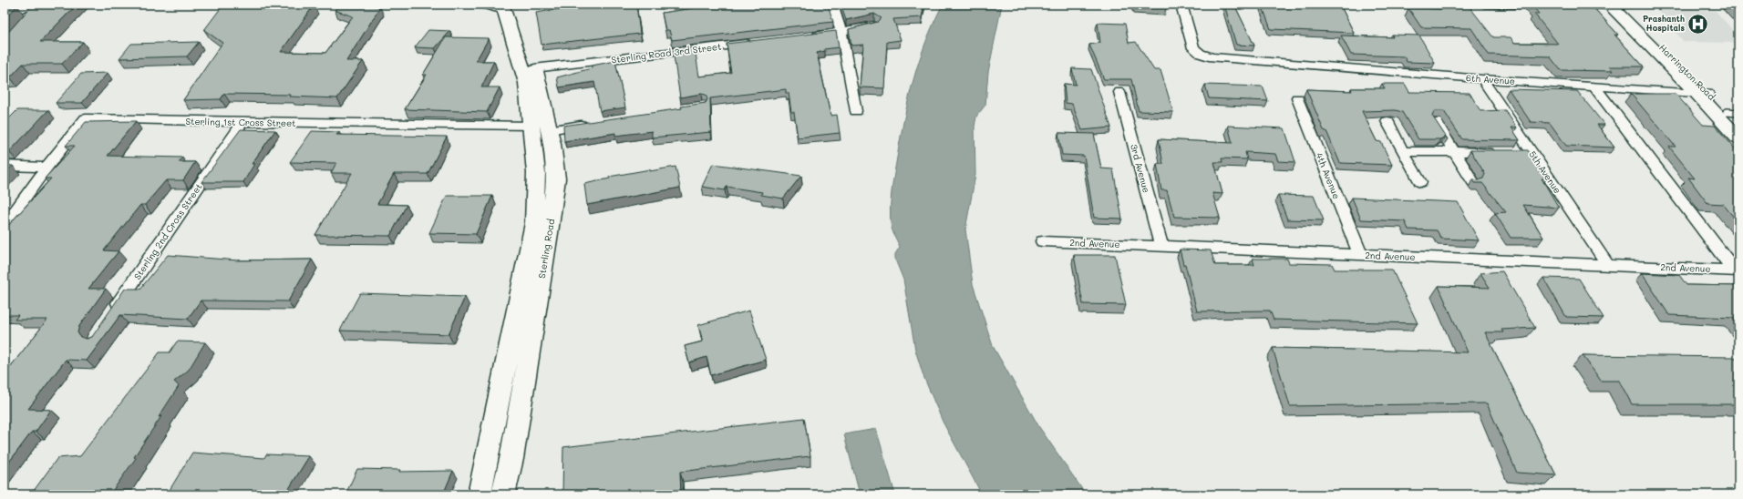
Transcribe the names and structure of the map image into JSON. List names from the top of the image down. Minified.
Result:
{"streets":{"main road":["Harrington Road","Sterling Road"],"street":["Sterling Road 3rd Street","6th Avenue","Sterling 1st Cross Street","3rd Avenue","5th Avenue","4th Avenue","Sterling 2nd Cross Street","2nd Avenue"]},"crossings":[["Sterling Road 3rd Street","Sterling Road"],["Harrington Road","6th Avenue"],["6th Avenue","5th Avenue"],["Sterling 1st Cross Street","Sterling 2nd Cross Street"],["Sterling 1st Cross Street","Sterling Road"],["3rd Avenue","2nd Avenue"],["5th Avenue","2nd Avenue"],["4th Avenue","2nd Avenue"]],"places":{"hospital":["Prashanth Hospitals"]}}
